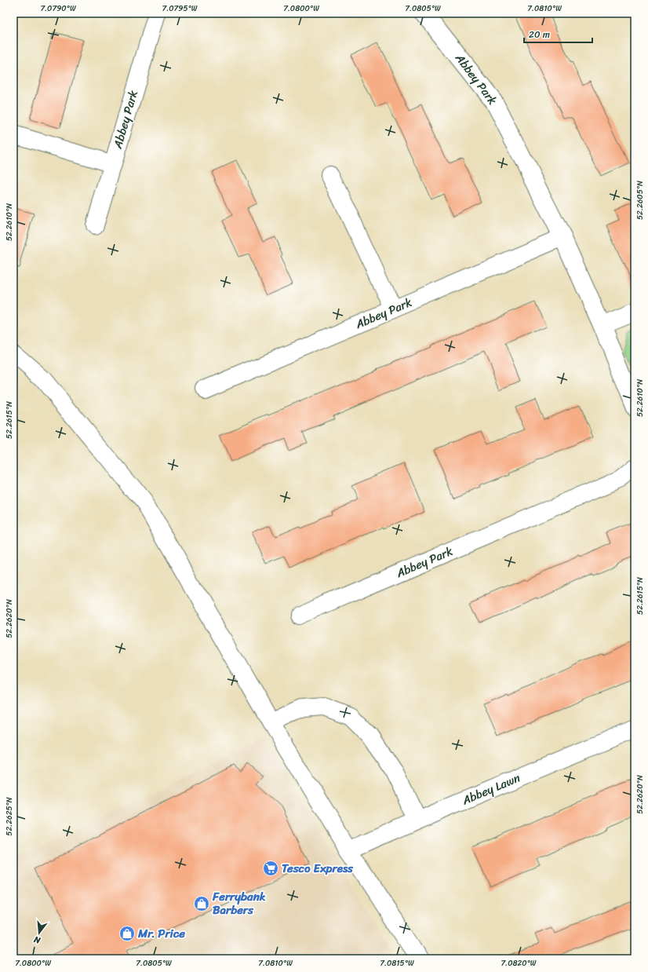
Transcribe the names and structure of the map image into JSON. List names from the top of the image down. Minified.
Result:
{"streets":{"street":["Abbey Park","Abbey Lawn"]},"places":{"supermarket":["Tesco Express"],"shop":["Ferrybank Barbers","Mr. Price"]},"scale_bar":"20 m","north":"bottom","coordinates":["7.0790°W","7.0795°W","7.0800°W","7.0805°W","7.0810°W","52.2605°N","52.2610°N","52.2615°N","52.2620°N","52.2625°N","7.0815°W","7.0820°W"]}
